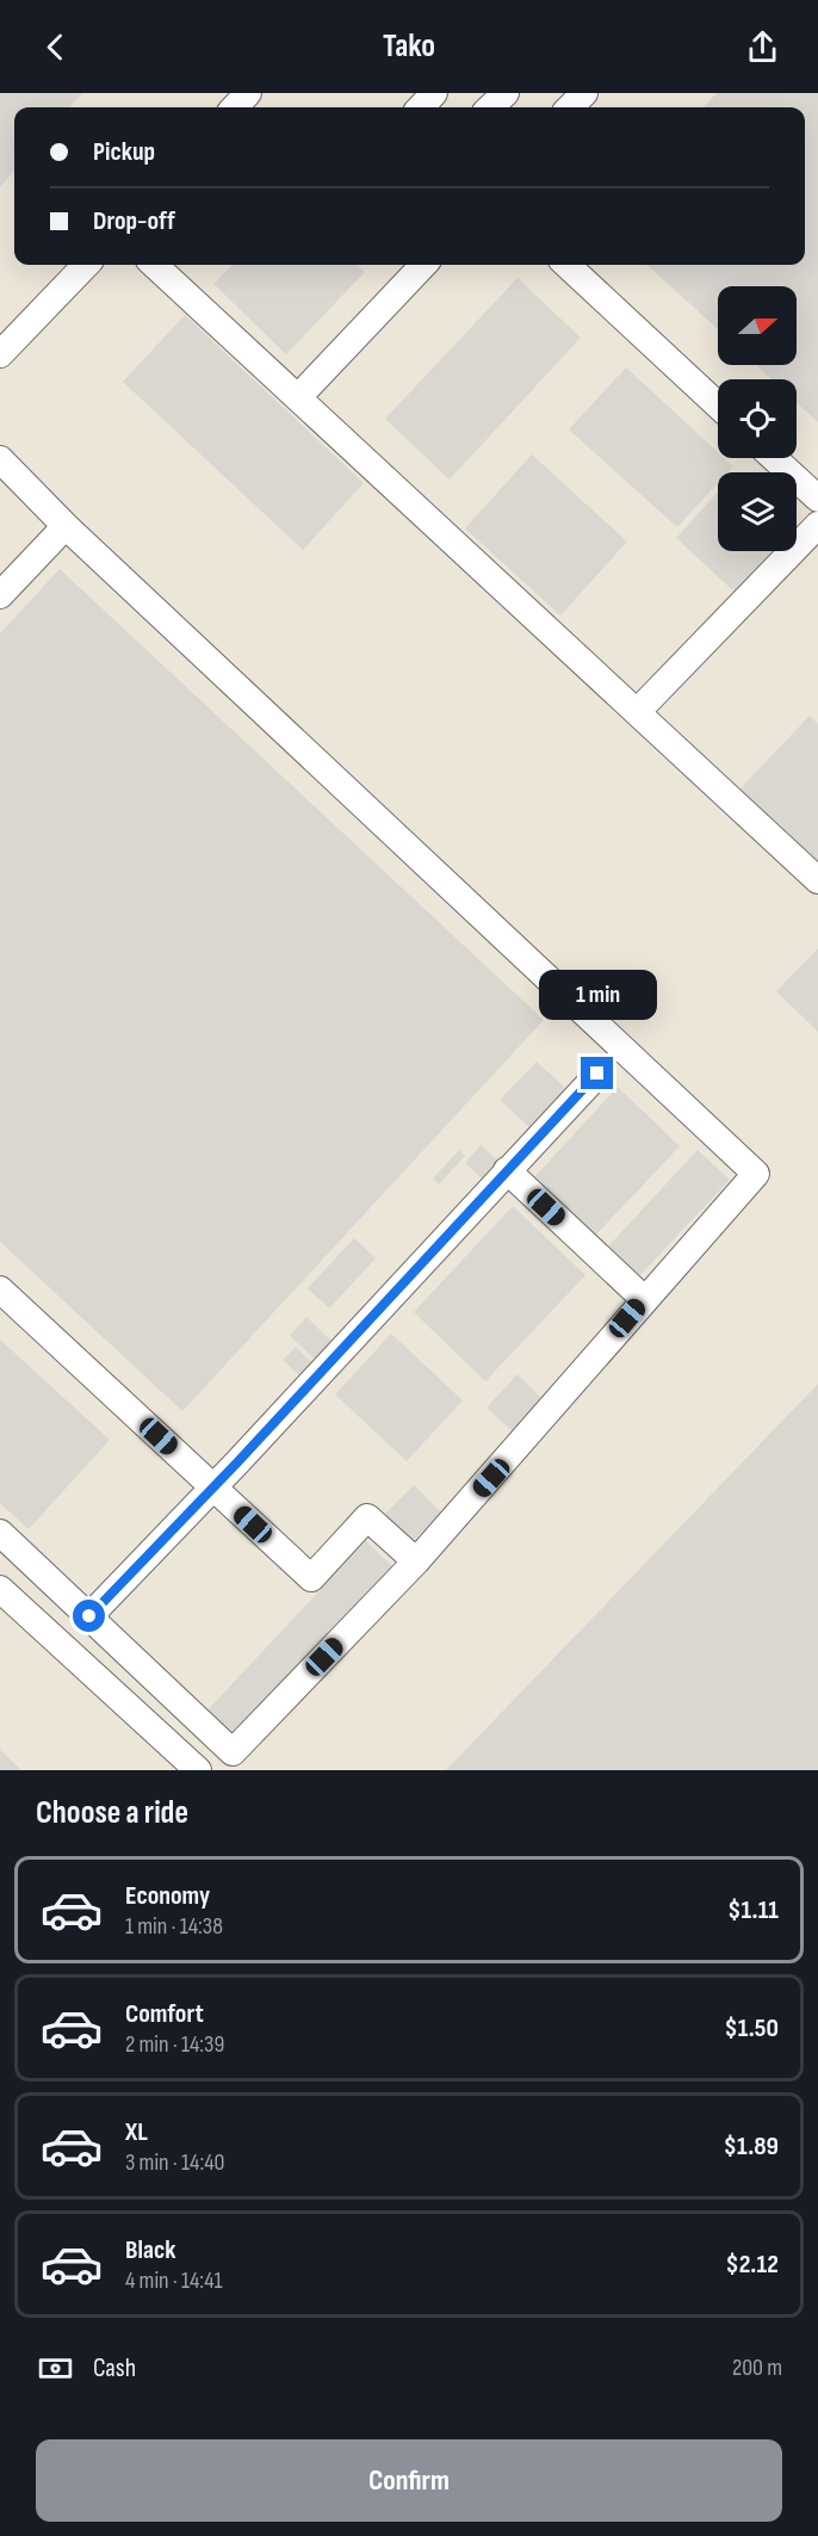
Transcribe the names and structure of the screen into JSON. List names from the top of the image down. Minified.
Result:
{"north":"right","page":{"header":"Tako","banner":["Pickup","Drop-off"],"bubble":"1 min","heading":"Choose a ride","list":[{"name":"Economy","note":"1 min · 14:38","value":"$1.11"},{"name":"Comfort","note":"2 min · 14:39","value":"$1.50"},{"name":"XL","note":"3 min · 14:40","value":"$1.89"},{"name":"Black","note":"4 min · 14:41","value":"$2.12"}],"pay":["Cash","200 m"],"buttons":"Confirm"}}
